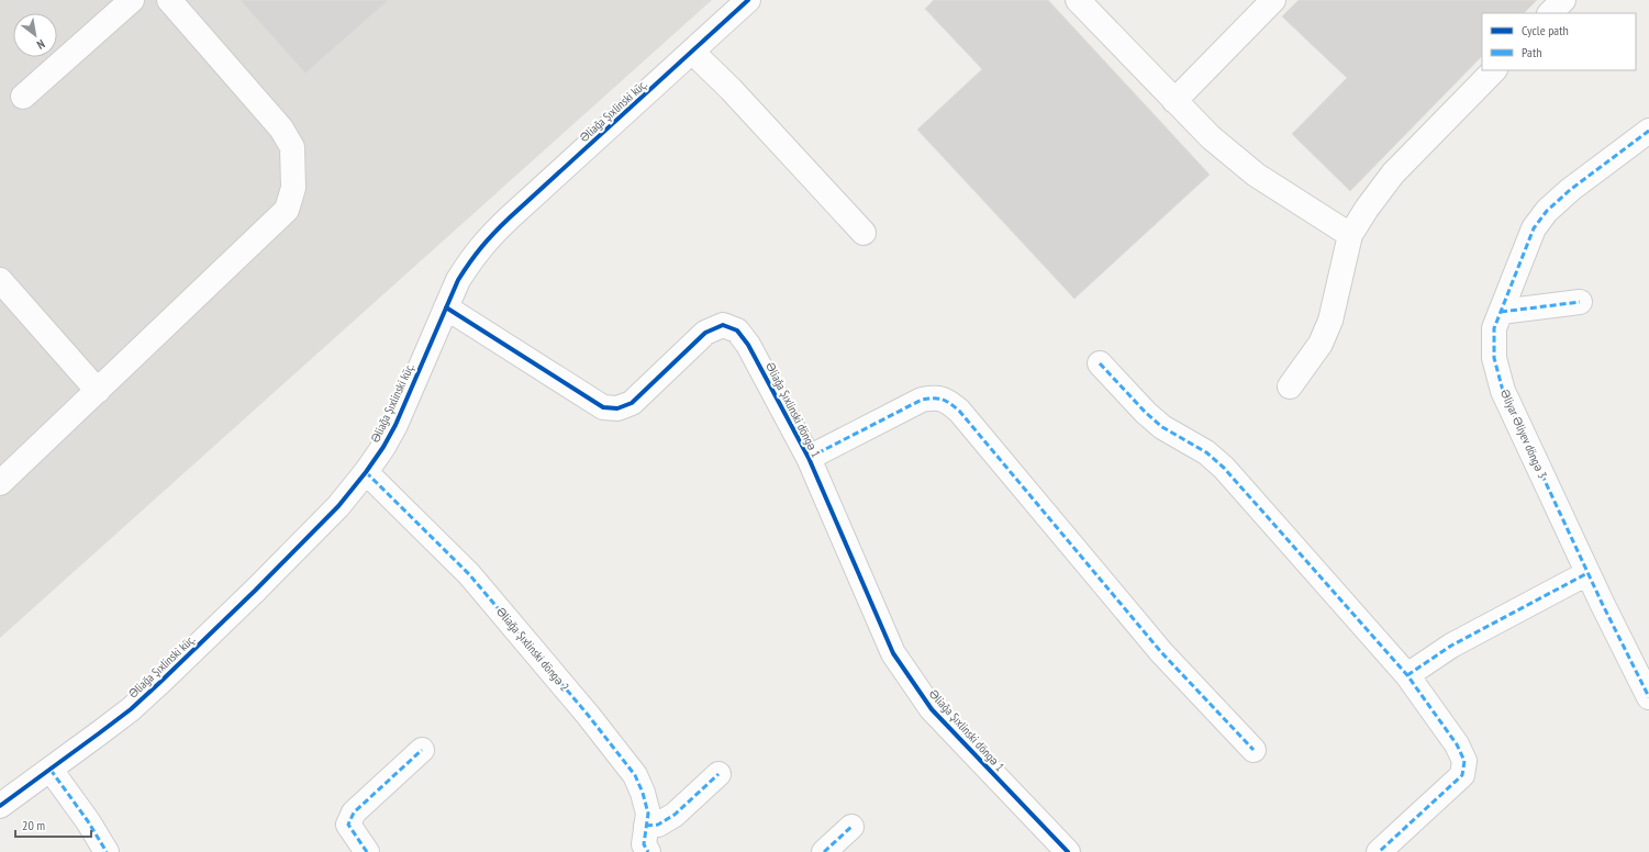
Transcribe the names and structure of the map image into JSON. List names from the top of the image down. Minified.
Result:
{"streets":{"street":["Əliağa Şıxlinski küç.","Əliağa Şıxlinski döngə 1","Əliyar Əliyev döngə 3","Əliağa Şıxlinski döngə 2"]},"crossings":[["Əliağa Şıxlinski küç.","Əliağa Şıxlinski döngə 1"],["Əliağa Şıxlinski küç.","Əliağa Şıxlinski döngə 2"]],"legend":["Cycle path","Path"],"scale_bar":"20 m","north":"bottom right"}
